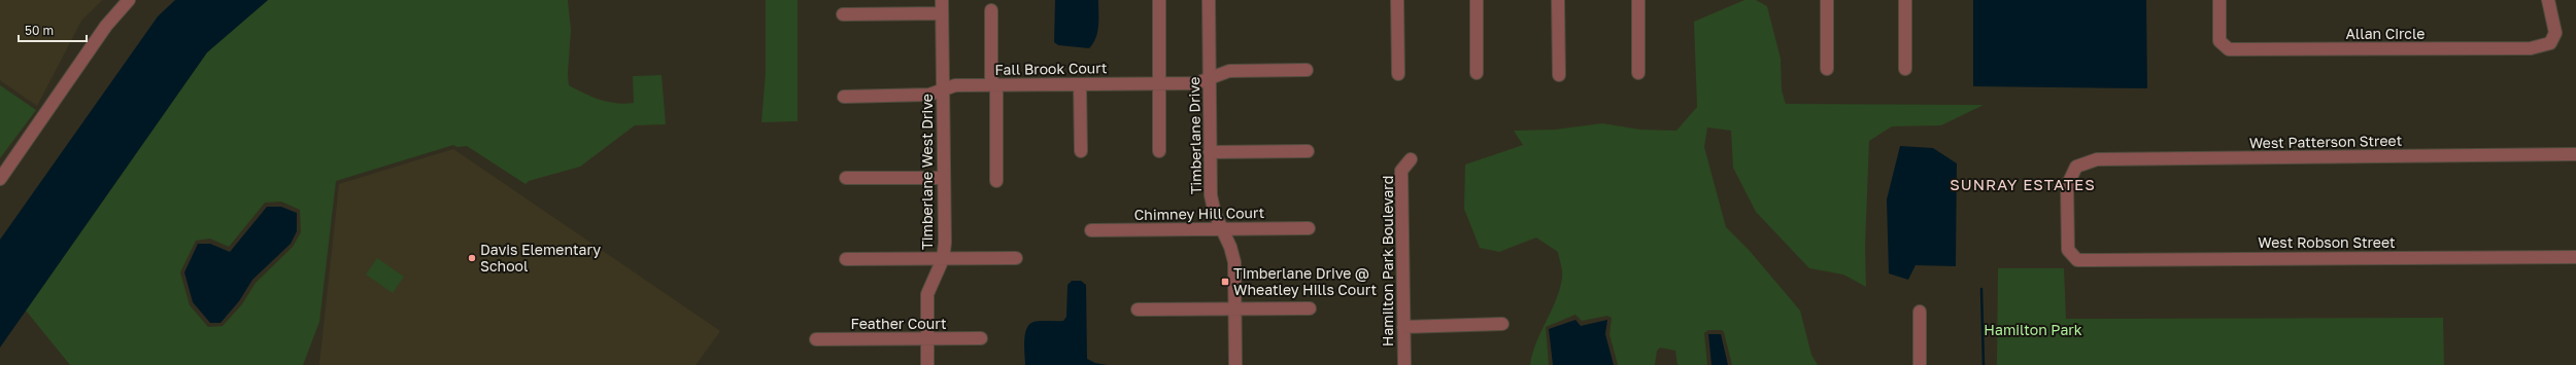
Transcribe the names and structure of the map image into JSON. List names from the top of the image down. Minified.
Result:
{"streets":{"street":["Allan Circle","Fall Brook Court","Timberlane Drive","West Patterson Street","Timberlane West Drive","Chimney Hill Court","West Robson Street","Hamilton Park Boulevard","Feather Court"]},"crossings":[["Fall Brook Court","Timberlane Drive"],["Fall Brook Court","Timberlane West Drive"],["Timberlane Drive","Chimney Hill Court"],["West Patterson Street","West Robson Street"],["Timberlane West Drive","Feather Court"]],"districts":["SUNRAY ESTATES"],"parks":["Hamilton Park"],"places":{"other":["Davis Elementary School"],"transit":["Timberlane Drive @ Wheatley Hills Court"]},"scale_bar":"50 m"}
